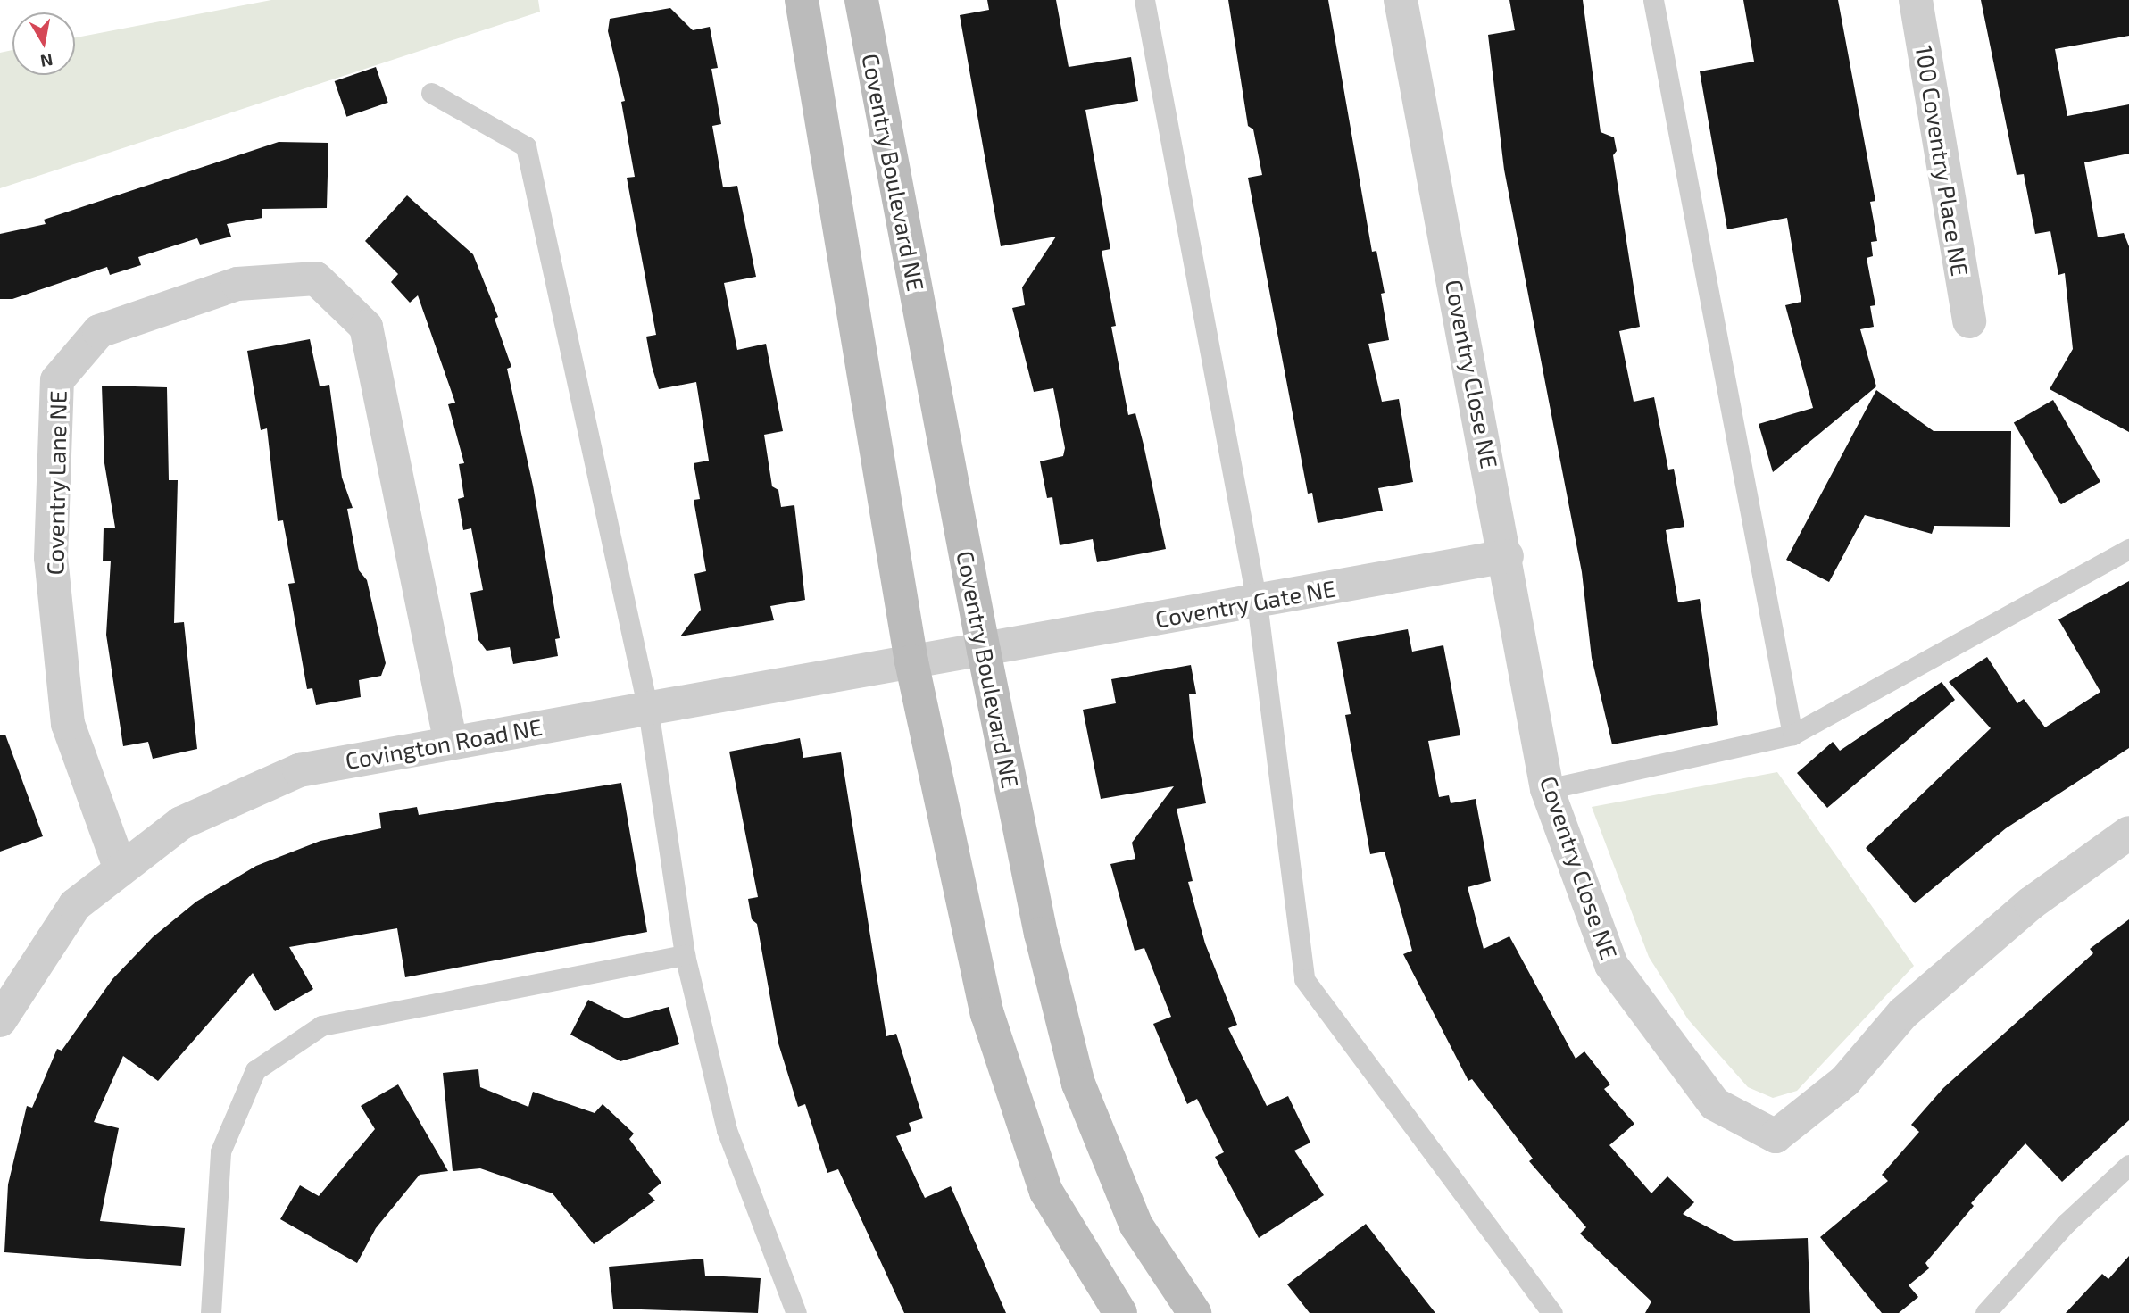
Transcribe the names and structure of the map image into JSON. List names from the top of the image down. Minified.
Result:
{"streets":{"street":["100 Coventry Place NE","Coventry Boulevard NE","Coventry Close NE","Coventry Lane NE","Coventry Gate NE","Covington Road NE"]},"crossings":[["Coventry Boulevard NE","Coventry Gate NE"],["Coventry Boulevard NE","Covington Road NE"],["Coventry Close NE","Coventry Gate NE"],["Coventry Lane NE","Covington Road NE"],["Coventry Gate NE","Covington Road NE"]],"north":"bottom"}
